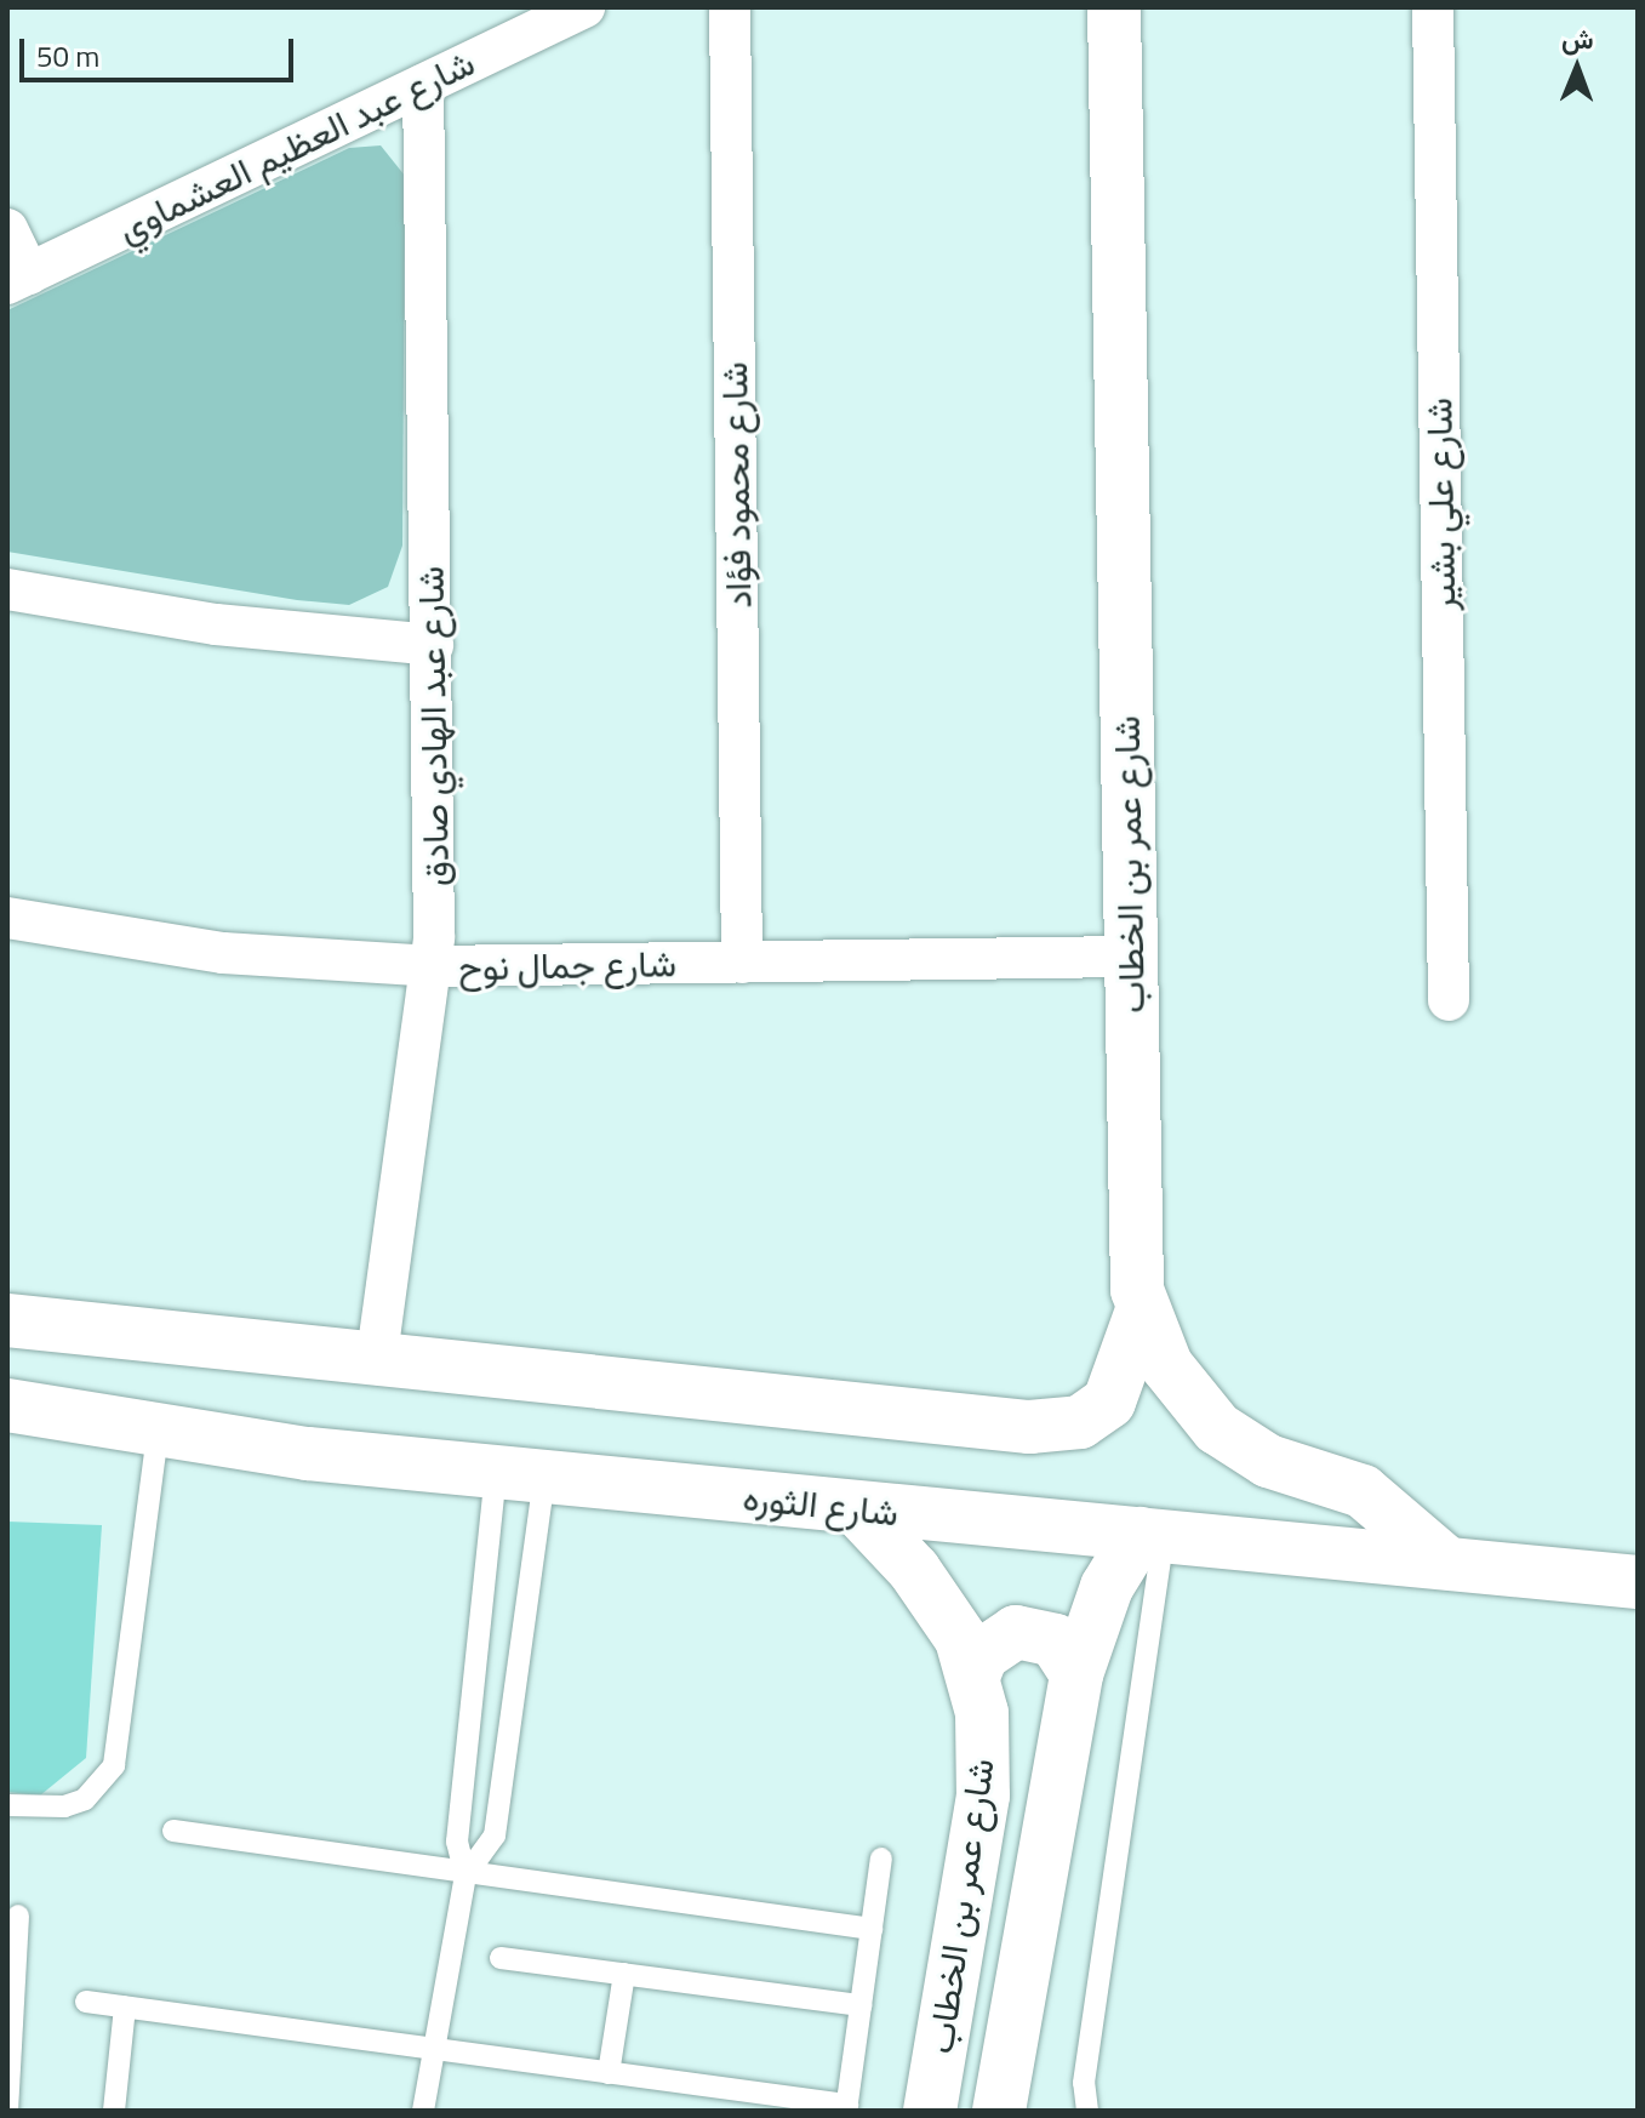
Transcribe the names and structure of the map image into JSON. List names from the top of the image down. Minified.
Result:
{"streets":{"main road":["شارع عمر بن الخطاب","شارع الثوره"],"street":["شارع عبد العظيم العشماوي","شارع محمود فؤاد","شارع علي بشير","شارع عبد الهادي صادق","شارع جمال نوح"]},"crossings":[["شارع عبد العظيم العشماوي","شارع عبد الهادي صادق"],["شارع محمود فؤاد","شارع جمال نوح"],["شارع عبد الهادي صادق","شارع جمال نوح"],["شارع عمر بن الخطاب","شارع جمال نوح"],["شارع عمر بن الخطاب","شارع الثوره"]],"scale_bar":"50 m","north":"top"}
